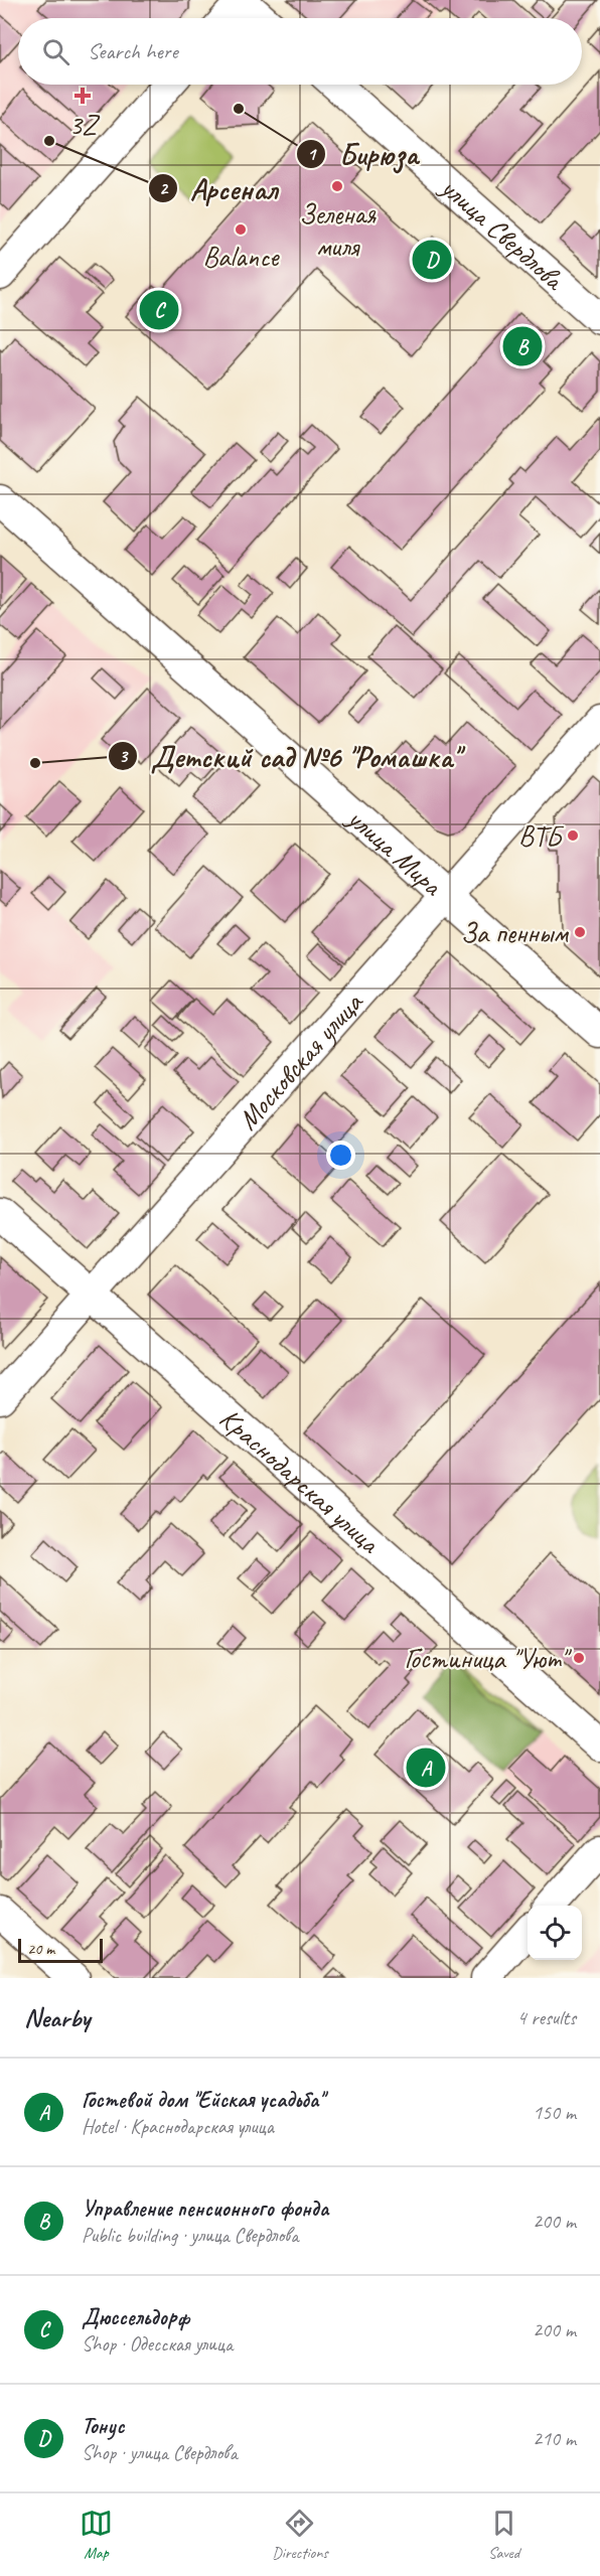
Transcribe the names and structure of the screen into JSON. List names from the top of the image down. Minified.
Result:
{"streets":{"street":["улица Свердлова","улица Мира","Московская улица","Краснодарская улица"]},"crossings":[["улица Мира","Московская улица"],["Московская улица","Краснодарская улица"]],"places":{"health":["3Z"],"other":["Бирюза","Арсенал","Зеленая миля","Balance","Детский сад №6 \"Ромашка\"","ВТБ","За пенным","Гостиница \"Уют\""]},"scale_bar":"20 m","page":{"search":"Search here","pins":["D","C","B","A"],"scale":"20 m","heading":["Nearby","4 results"],"list":[{"mark":"A","name":"Гостевой дом \"Ейская усадьба\"","note":"Hotel · Краснодарская улица","value":"150 m"},{"mark":"B","name":"Управление пенсионного фонда","note":"Public building · улица Свердлова","value":"200 m"},{"mark":"C","name":"Дюссельдорф","note":"Shop · Одесская улица","value":"200 m"},{"mark":"D","name":"Тонус","note":"Shop · улица Свердлова","value":"210 m"}],"nav":["Map","Directions","Saved"]}}
